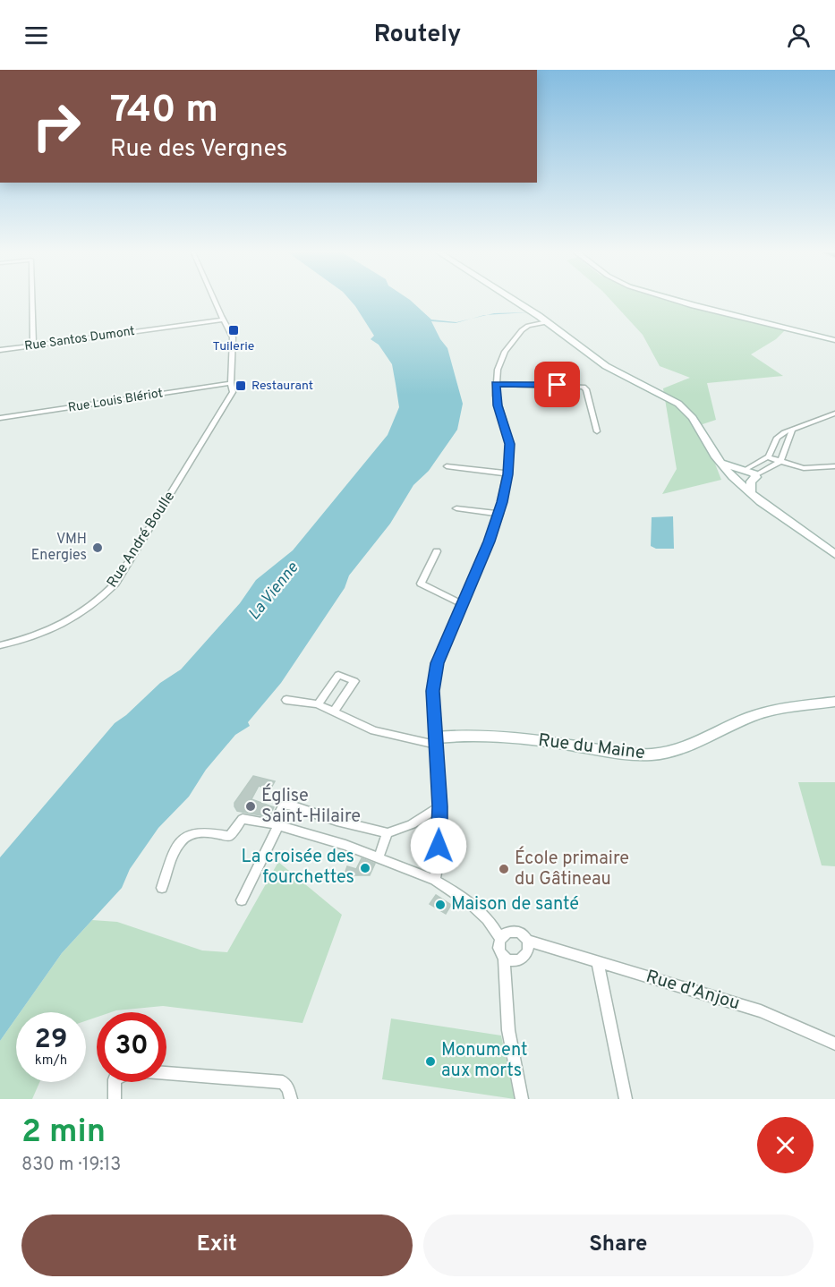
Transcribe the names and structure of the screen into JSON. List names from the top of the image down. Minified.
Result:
{"streets":{"street":["Rue Santos Dumont","Rue Louis Blériot","Rue André Boulle","Rue du Maine","Rue d'Anjou"]},"crossings":[["Rue Santos Dumont","Rue André Boulle"],["Rue Louis Blériot","Rue André Boulle"]],"water":["La Vienne"],"places":{"transit":["Tuilerie","Restaurant"],"other":["VMH Energies","Église Saint-Hilaire","La croisée des fourchettes","École primaire du Gâtineau","Maison de santé","Monument aux morts"]},"page":{"header":"Routely","turn":["740 m","Rue des Vergnes"],"speed":"29 km/h","limit":"30","heading":["2 min","830 m · 19:13"],"buttons":["Exit","Share"]}}
